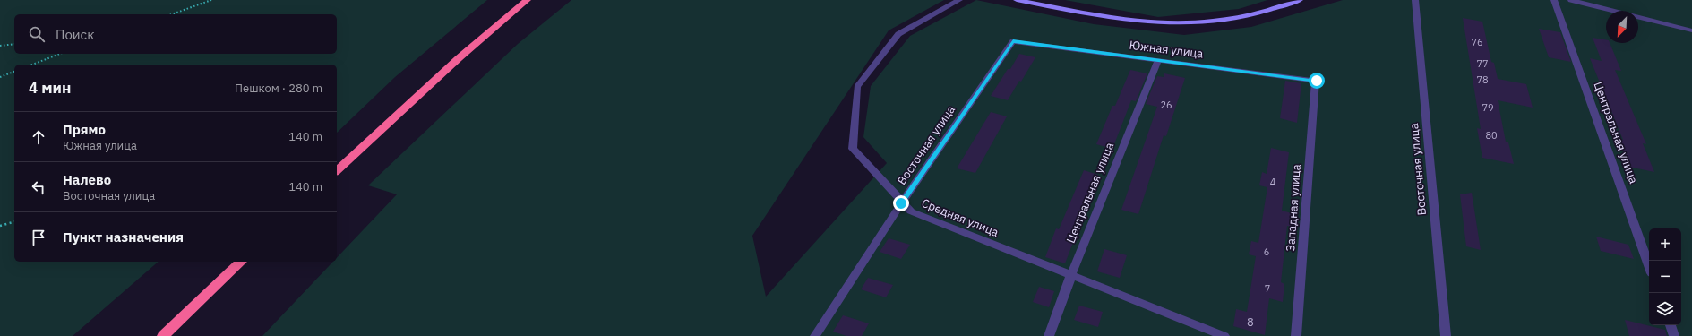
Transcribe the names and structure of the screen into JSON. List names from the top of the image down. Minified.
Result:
{"streets":{"street":["Южная улица","Центральная улица","Восточная улица","Западная улица","Средняя улица"]},"crossings":[["Южная улица","Центральная улица"],["Южная улица","Восточная улица"],["Южная улица","Западная улица"],["Центральная улица","Средняя улица"],["Восточная улица","Средняя улица"]],"house_numbers":["76","77","78","26","79","80","4","6","7","8"],"north":"bottom left","page":{"search":"Поиск","heading":["4 мин","Пешком · 280 m"],"list":[["Прямо","Южная улица","140 m"],["Налево","Восточная улица","140 m"],"Пункт назначения"],"map_buttons":["+","−"]}}
